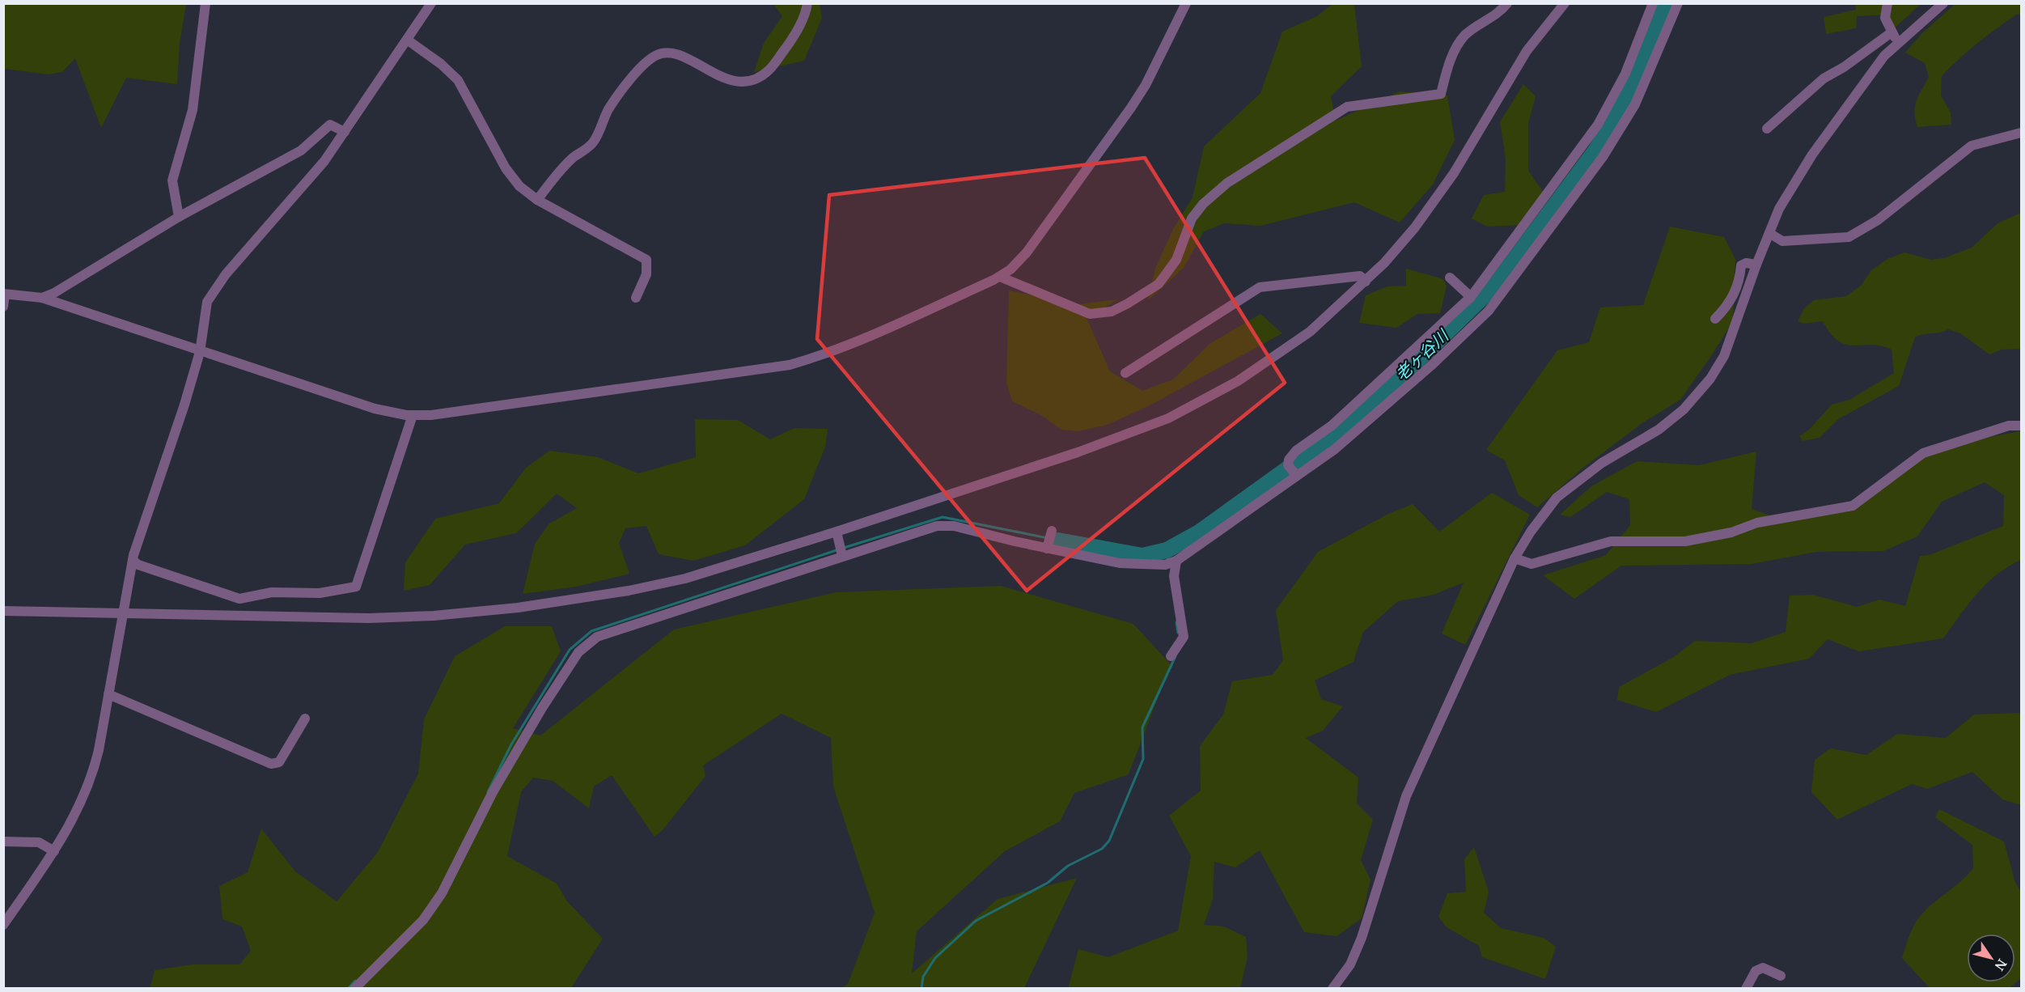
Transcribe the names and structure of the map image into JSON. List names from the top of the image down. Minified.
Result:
{"water":["老ヶ谷川"],"north":"bottom right"}
